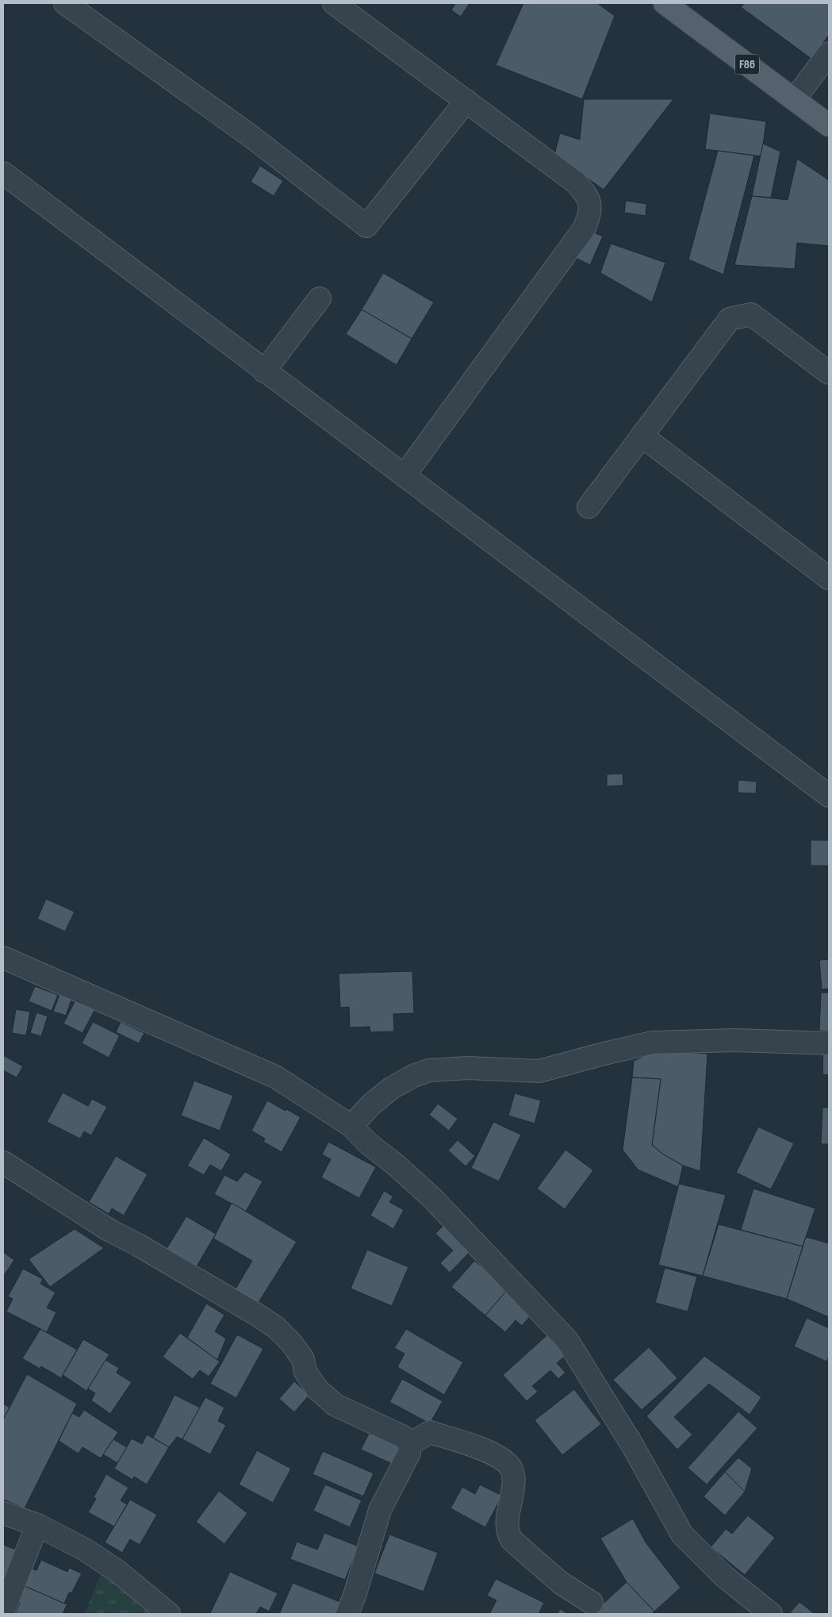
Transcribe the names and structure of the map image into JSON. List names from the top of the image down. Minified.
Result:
{"streets":{"main road":["F86"]}}
